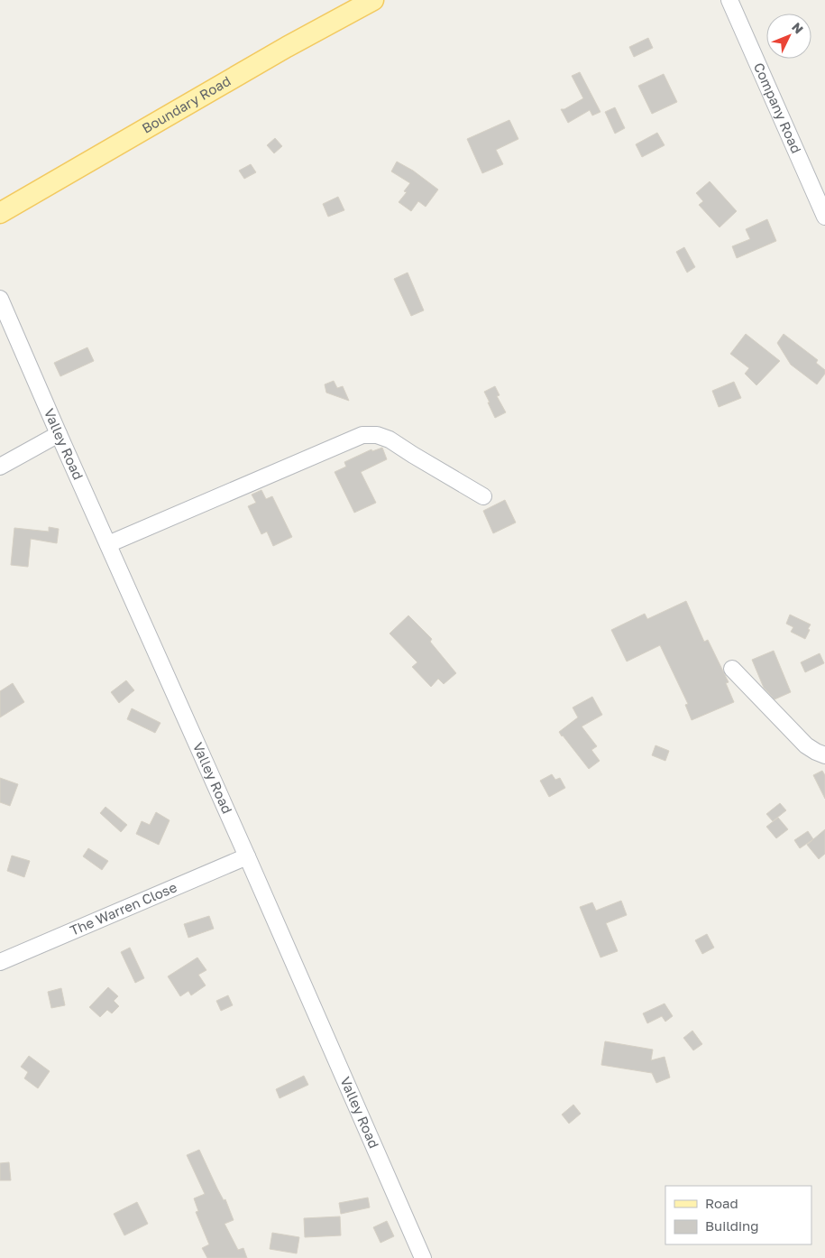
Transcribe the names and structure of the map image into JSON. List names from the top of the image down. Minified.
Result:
{"streets":{"main road":["Boundary Road"],"street":["Company Road","Valley Road","The Warren Close"]},"crossings":[["Valley Road","The Warren Close"]],"legend":["Road","Building"],"north":"top right"}
